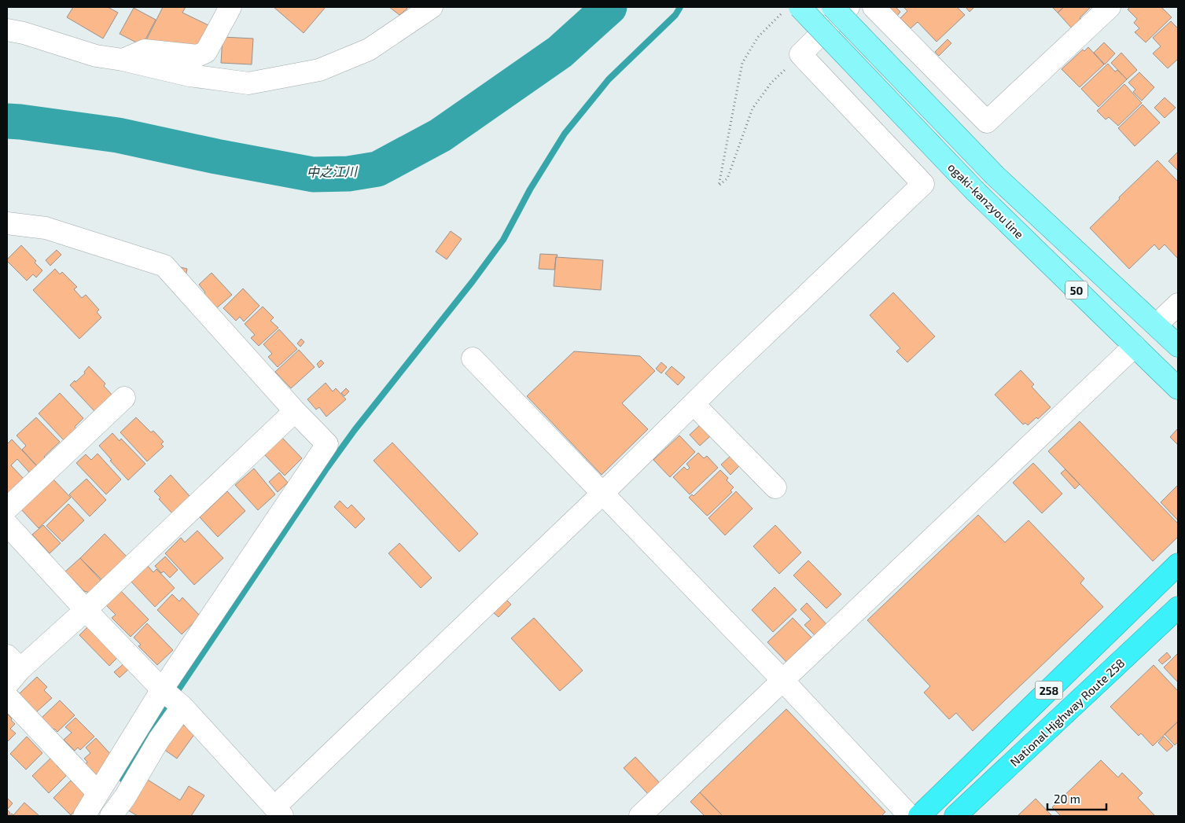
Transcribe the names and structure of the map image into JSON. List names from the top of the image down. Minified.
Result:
{"streets":{"highway":["258","National Highway Route 258"],"main road":["ogaki-kanzyou line","50"]},"water":["中之江川"],"scale_bar":"20 m"}
